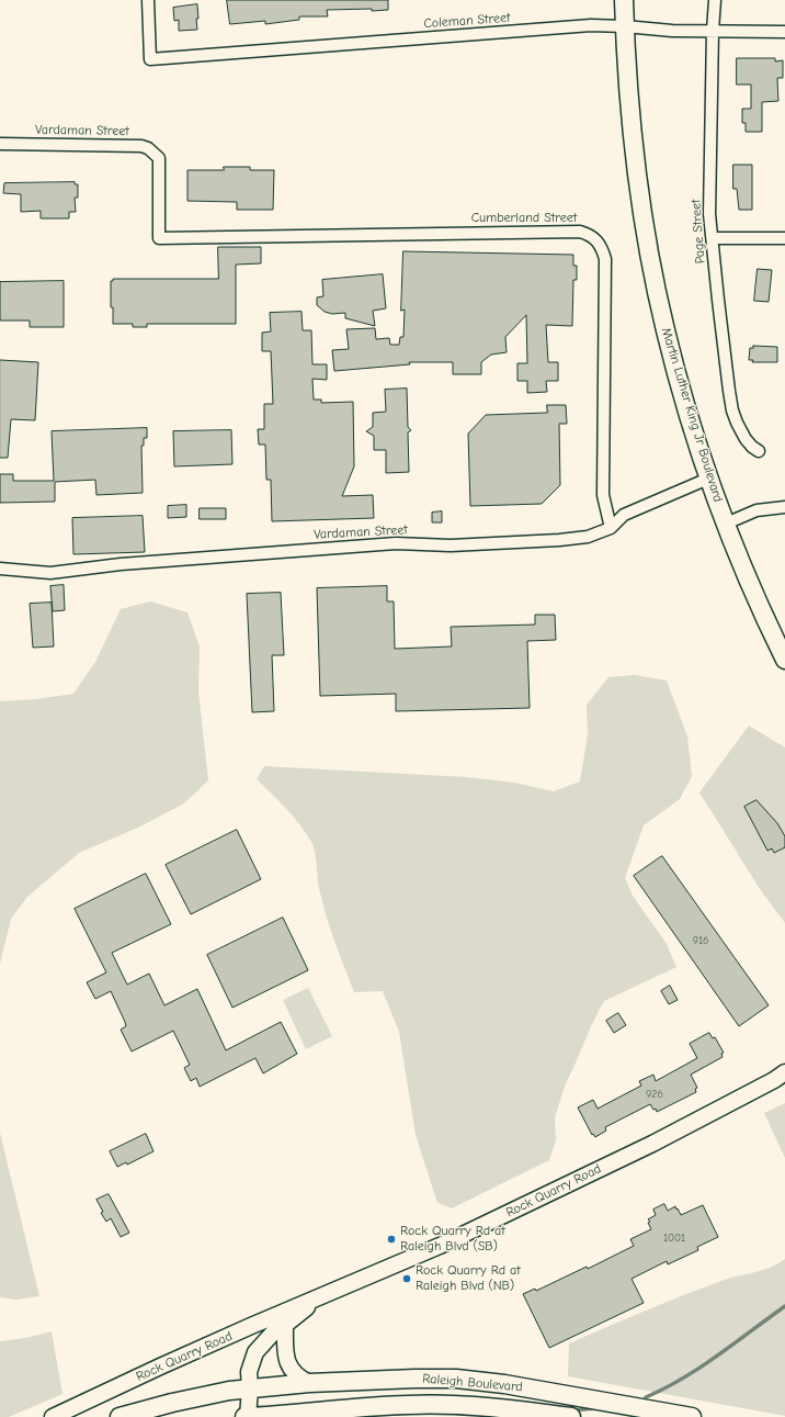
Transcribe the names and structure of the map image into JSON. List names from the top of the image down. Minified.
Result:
{"streets":{"main road":["Martin Luther King Jr Boulevard","Rock Quarry Road","Raleigh Boulevard"],"street":["Coleman Street","Vardaman Street","Cumberland Street","Page Street"]},"crossings":[["Coleman Street","Page Street"],["Coleman Street","Martin Luther King Jr Boulevard"],["Vardaman Street","Cumberland Street"],["Vardaman Street","Martin Luther King Jr Boulevard"],["Rock Quarry Road","Raleigh Boulevard"]],"places":["Rock Quarry Rd at Raleigh Blvd (SB)","Rock Quarry Rd at Raleigh Blvd (NB)"],"house_numbers":["916","926","1001"]}
